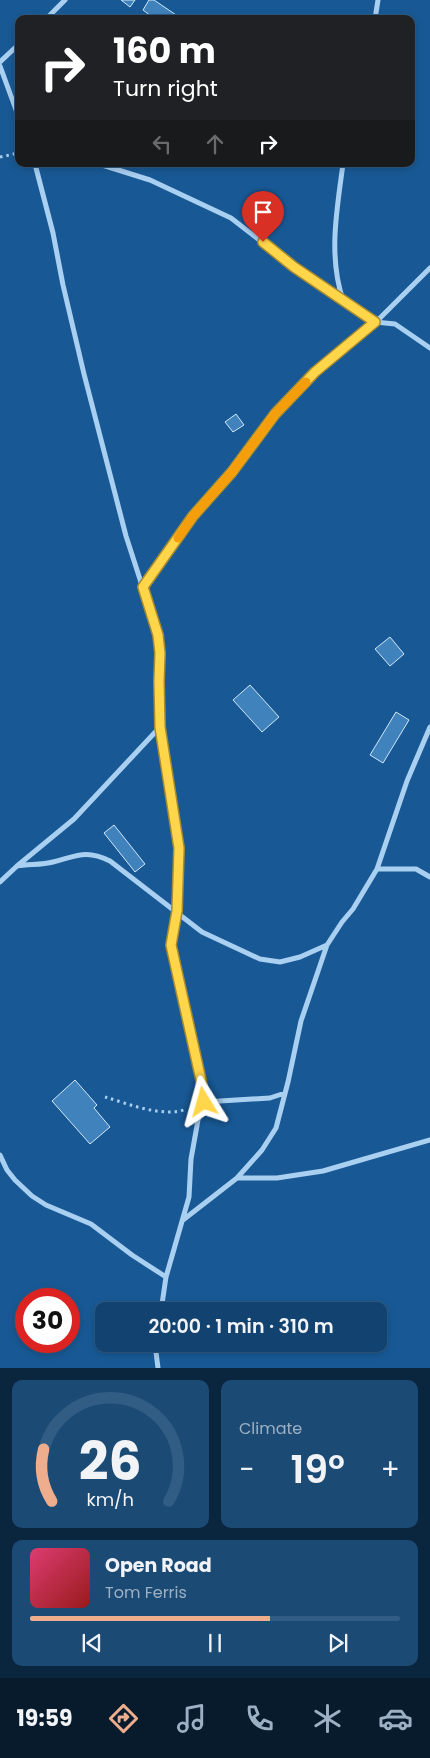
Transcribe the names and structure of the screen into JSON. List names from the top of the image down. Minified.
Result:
{"page":{"turn":["160 m","Turn right"],"limit":"30","trip":"20:00 · 1 min · 310 m","tile":"Climate","heat":["−","19°","+"],"song":["Open Road","Tom Ferris"],"tabs":"19:59","gauge":["26","km/h"]}}
